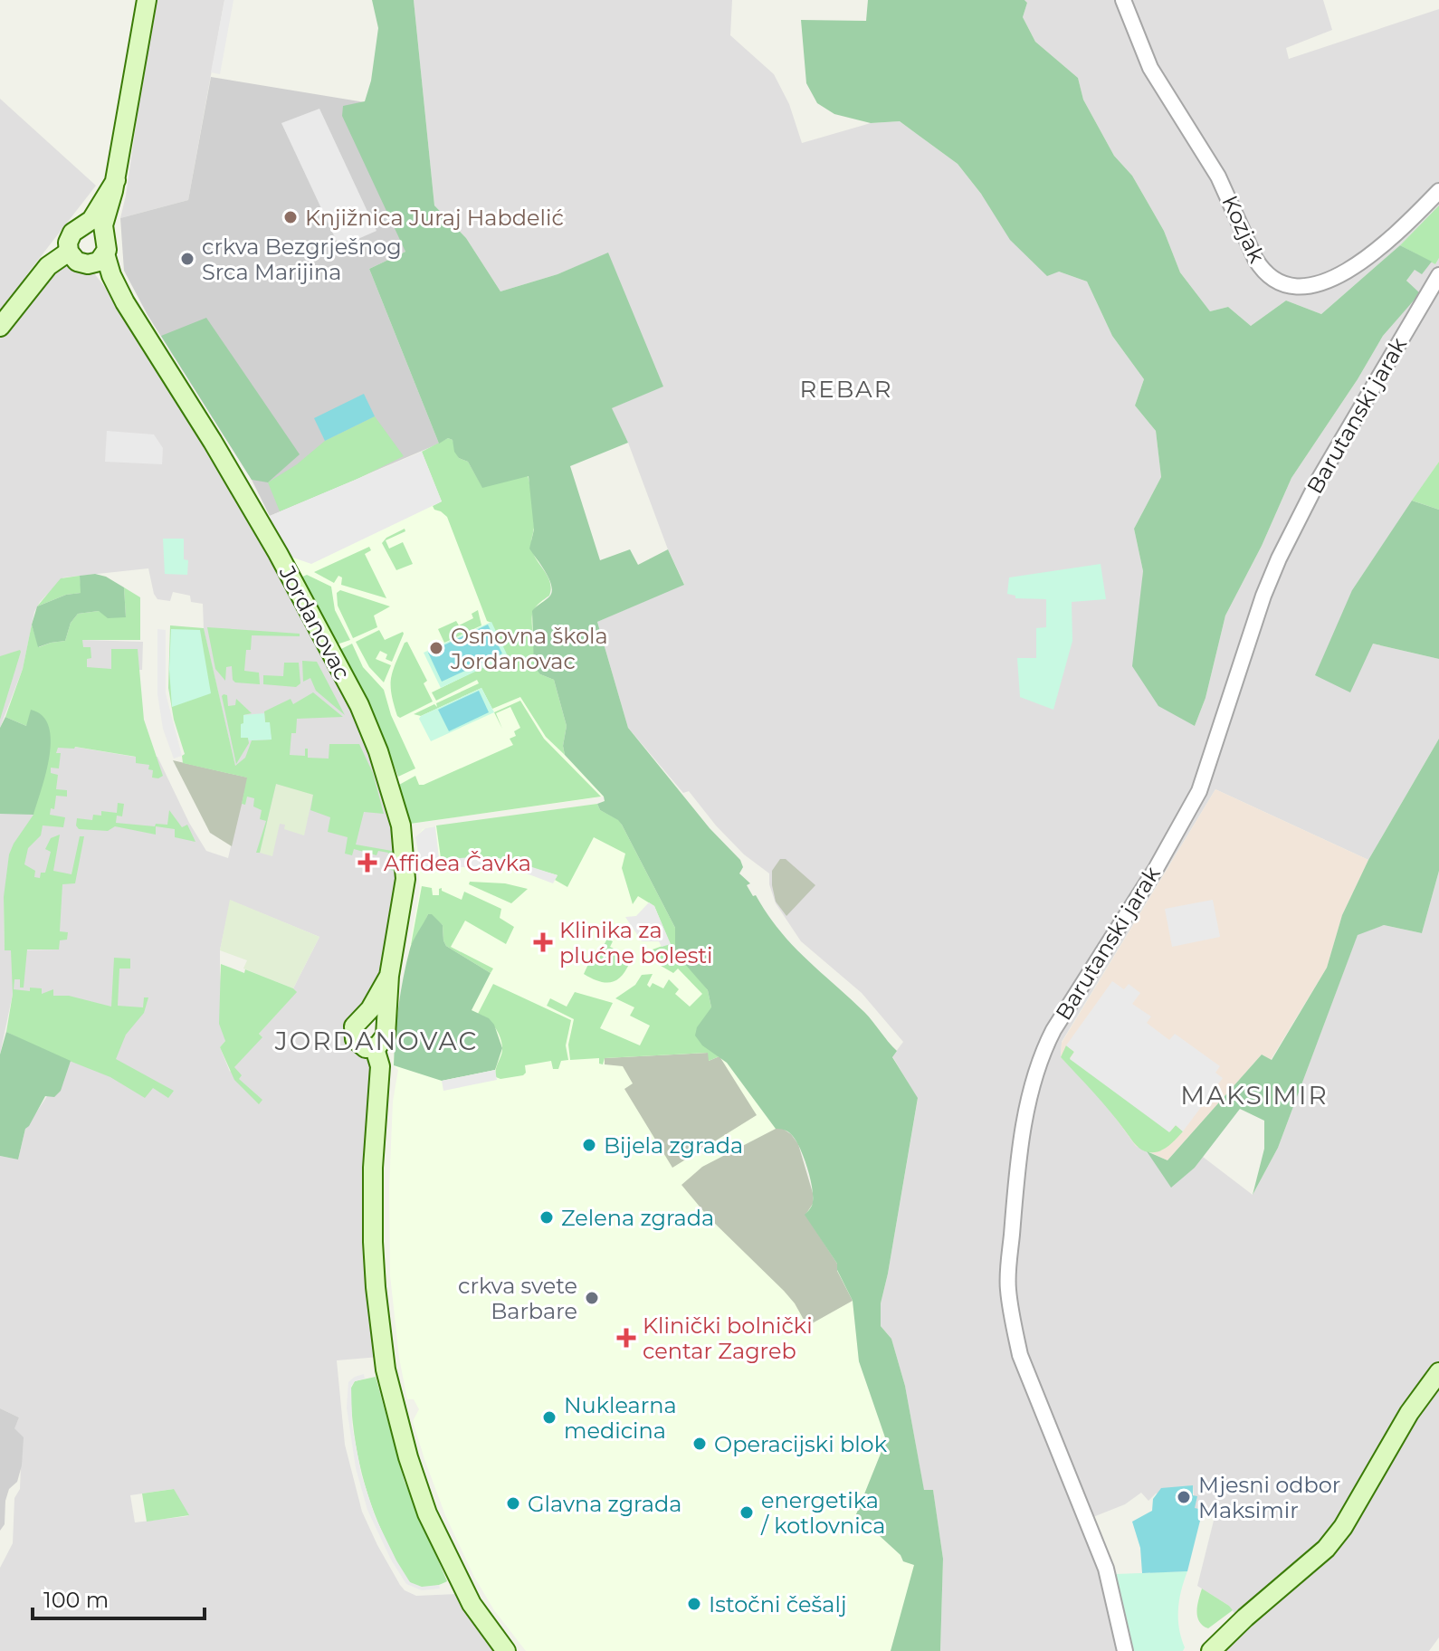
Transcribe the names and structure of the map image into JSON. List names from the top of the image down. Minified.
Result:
{"streets":{"main road":["Jordanovac"],"street":["Kozjak","Barutanski jarak"]},"districts":["REBAR","JORDANOVAC","MAKSIMIR"],"places":{"other":["Knjižnica Juraj Habdelić","crkva Bezgrješnog Srca Marijina","Osnovna škola Jordanovac","Bijela zgrada","Zelena zgrada","crkva svete Barbare","Nuklearna medicina","Operacijski blok","Mjesni odbor Maksimir","Glavna zgrada","energetika / kotlovnica","Istočni češalj"],"health":["Affidea Čavka","Klinika za plućne bolesti","Klinički bolnički centar Zagreb"]},"scale_bar":"100 m"}
